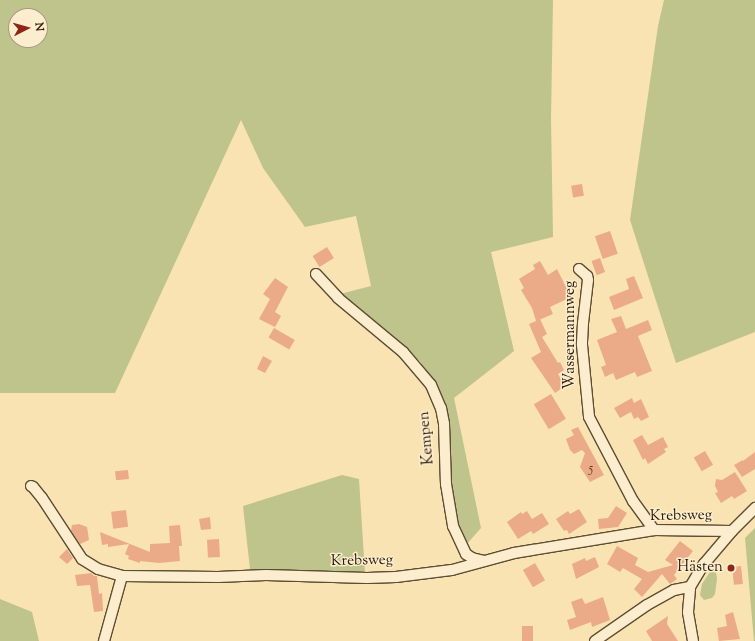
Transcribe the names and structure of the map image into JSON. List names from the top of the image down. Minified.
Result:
{"streets":{"street":["Wassermannweg","Kempen","Krebsweg"]},"crossings":[["Wassermannweg","Krebsweg"],["Kempen","Krebsweg"]],"places":["Hästen"],"house_numbers":["5"],"north":"right"}
